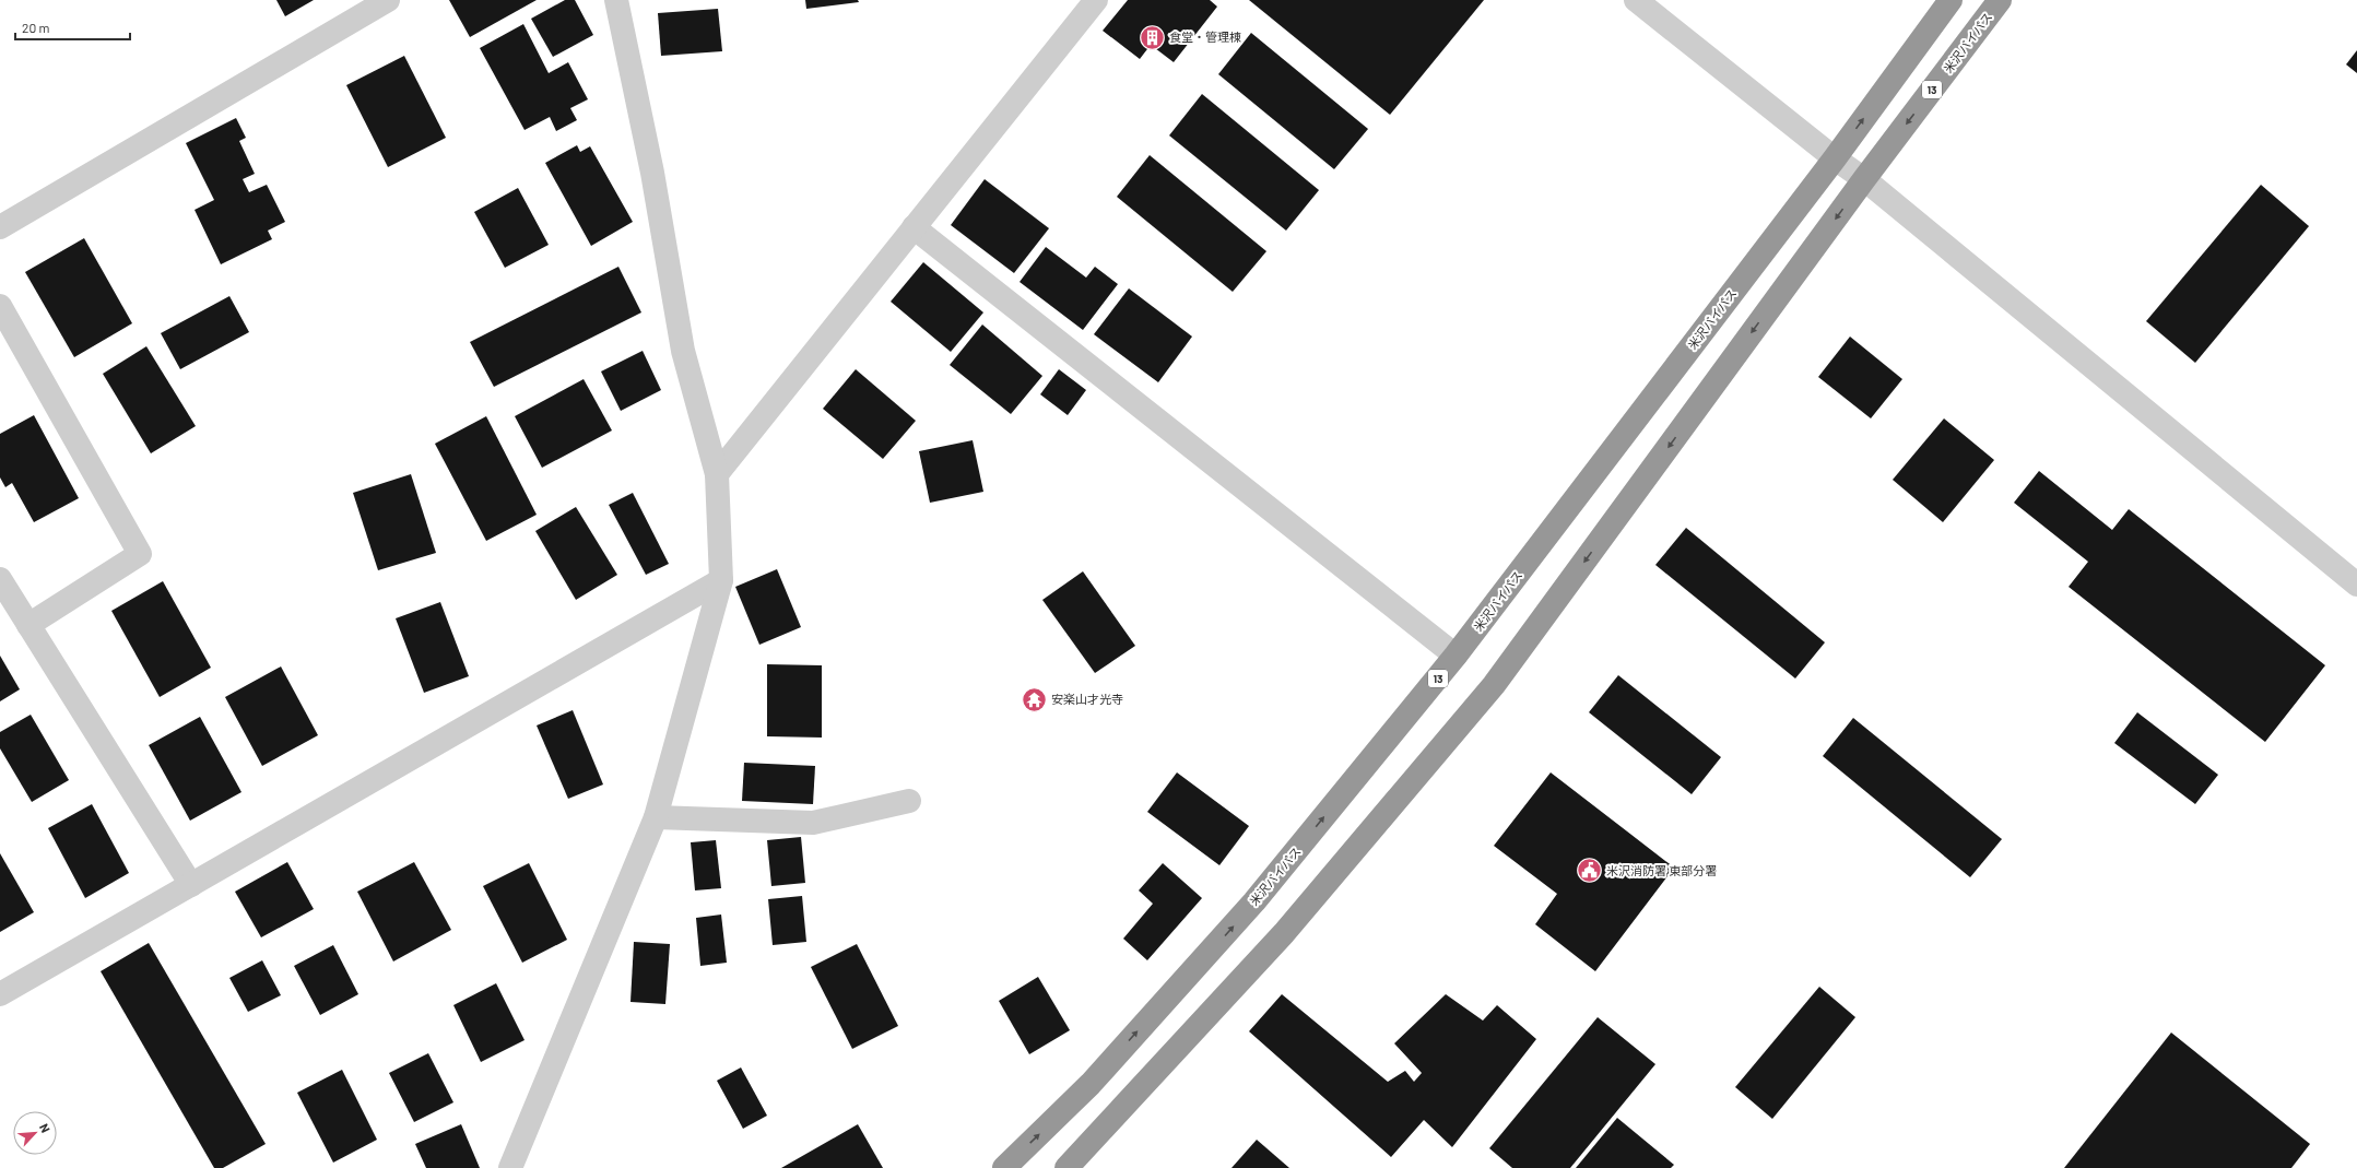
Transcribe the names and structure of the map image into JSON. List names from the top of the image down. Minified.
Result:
{"streets":{"highway":["米沢バイパス","13"]},"places":{"building":["食堂・管理棟"],"temple":["安楽山才光寺"],"public building":["米沢消防署 東部分署"]},"scale_bar":"20 m","north":"top right"}
